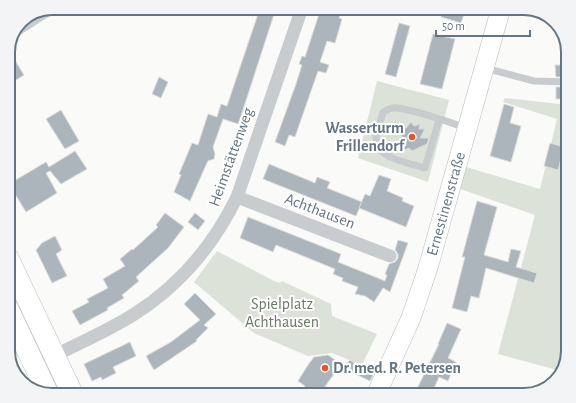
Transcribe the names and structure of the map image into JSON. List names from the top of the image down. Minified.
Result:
{"streets":{"main road":["Ernestinenstraße"],"street":["Heimstättenweg","Achthausen"]},"crossings":[["Heimstättenweg","Achthausen"]],"parks":["Spielplatz Achthausen"],"places":["Wasserturm Frillendorf","Dr. med. R. Petersen"],"scale_bar":"50 m"}
